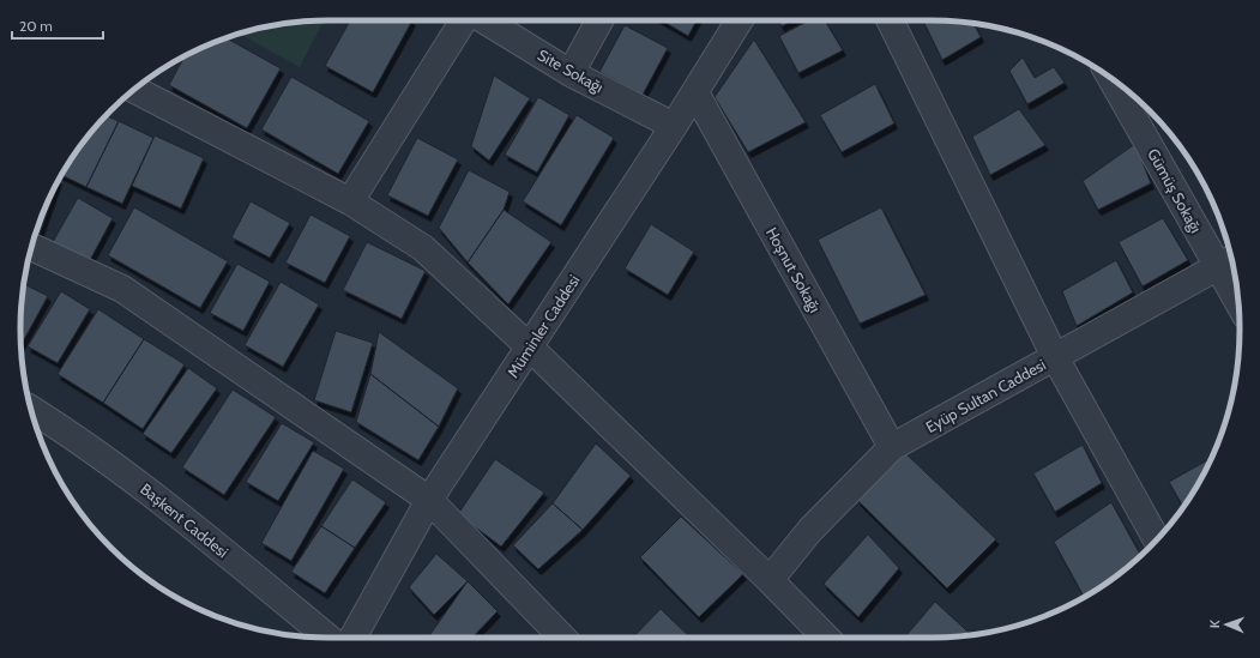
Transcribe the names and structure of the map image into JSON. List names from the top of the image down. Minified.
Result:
{"streets":{"street":["Site Sokağı","Gümüş Sokağı","Hoşnut Sokağı","Müminler Caddesi","Eyüp Sultan Caddesi","Başkent Caddesi"]},"crossings":[["Site Sokağı","Müminler Caddesi"],["Gümüş Sokağı","Eyüp Sultan Caddesi"],["Hoşnut Sokağı","Müminler Caddesi"],["Hoşnut Sokağı","Eyüp Sultan Caddesi"]],"scale_bar":"20 m","north":"left"}
